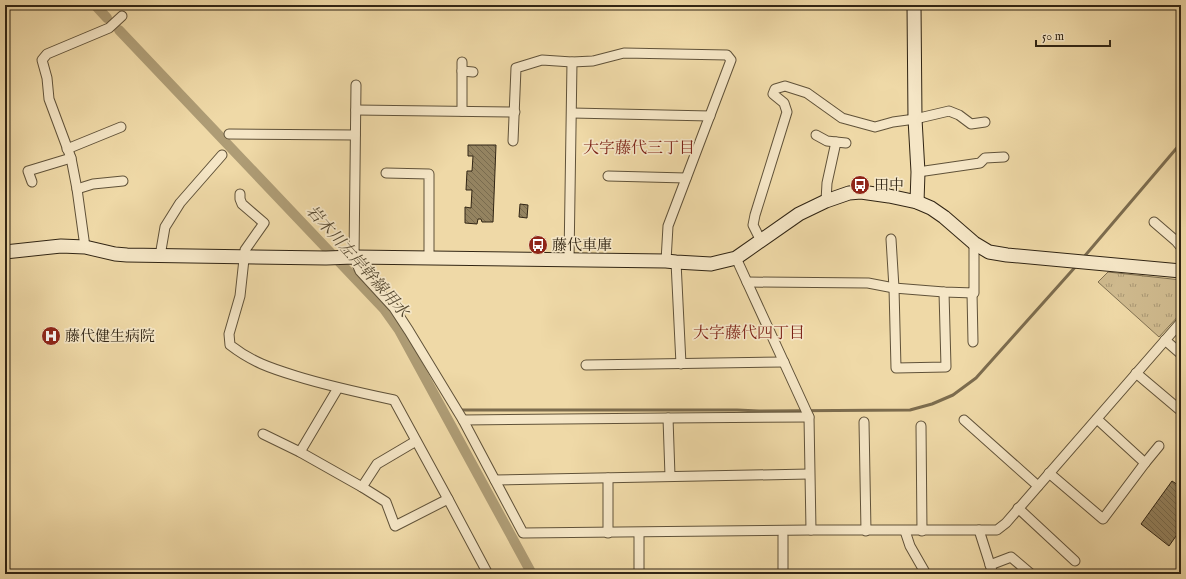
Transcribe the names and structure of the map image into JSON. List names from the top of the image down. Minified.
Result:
{"districts":["大字藤代三丁目","大字藤代四丁目"],"water":["岩木川左岸幹線用水"],"places":{"bus stop":["田中","藤代車庫"],"hospital":["藤代健生病院"]},"scale_bar":"50 m"}
